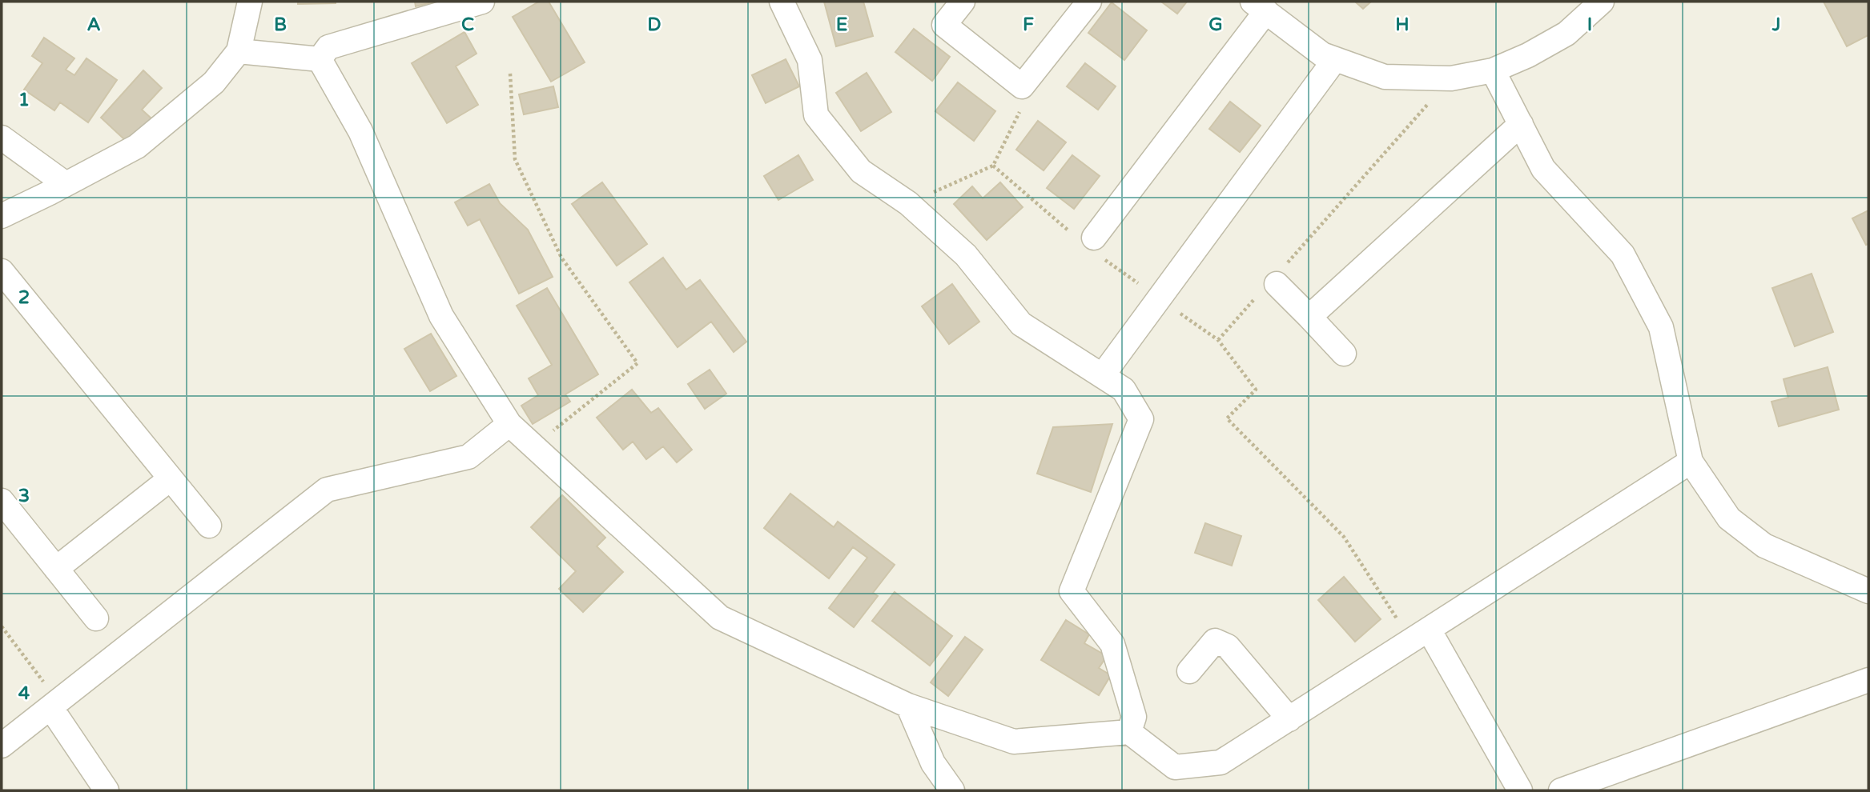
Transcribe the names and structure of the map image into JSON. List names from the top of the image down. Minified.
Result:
{"grid":{"columns":["A","B","C","D","E","F","G","H","I","J"],"rows":["1","2","3","4"]}}
